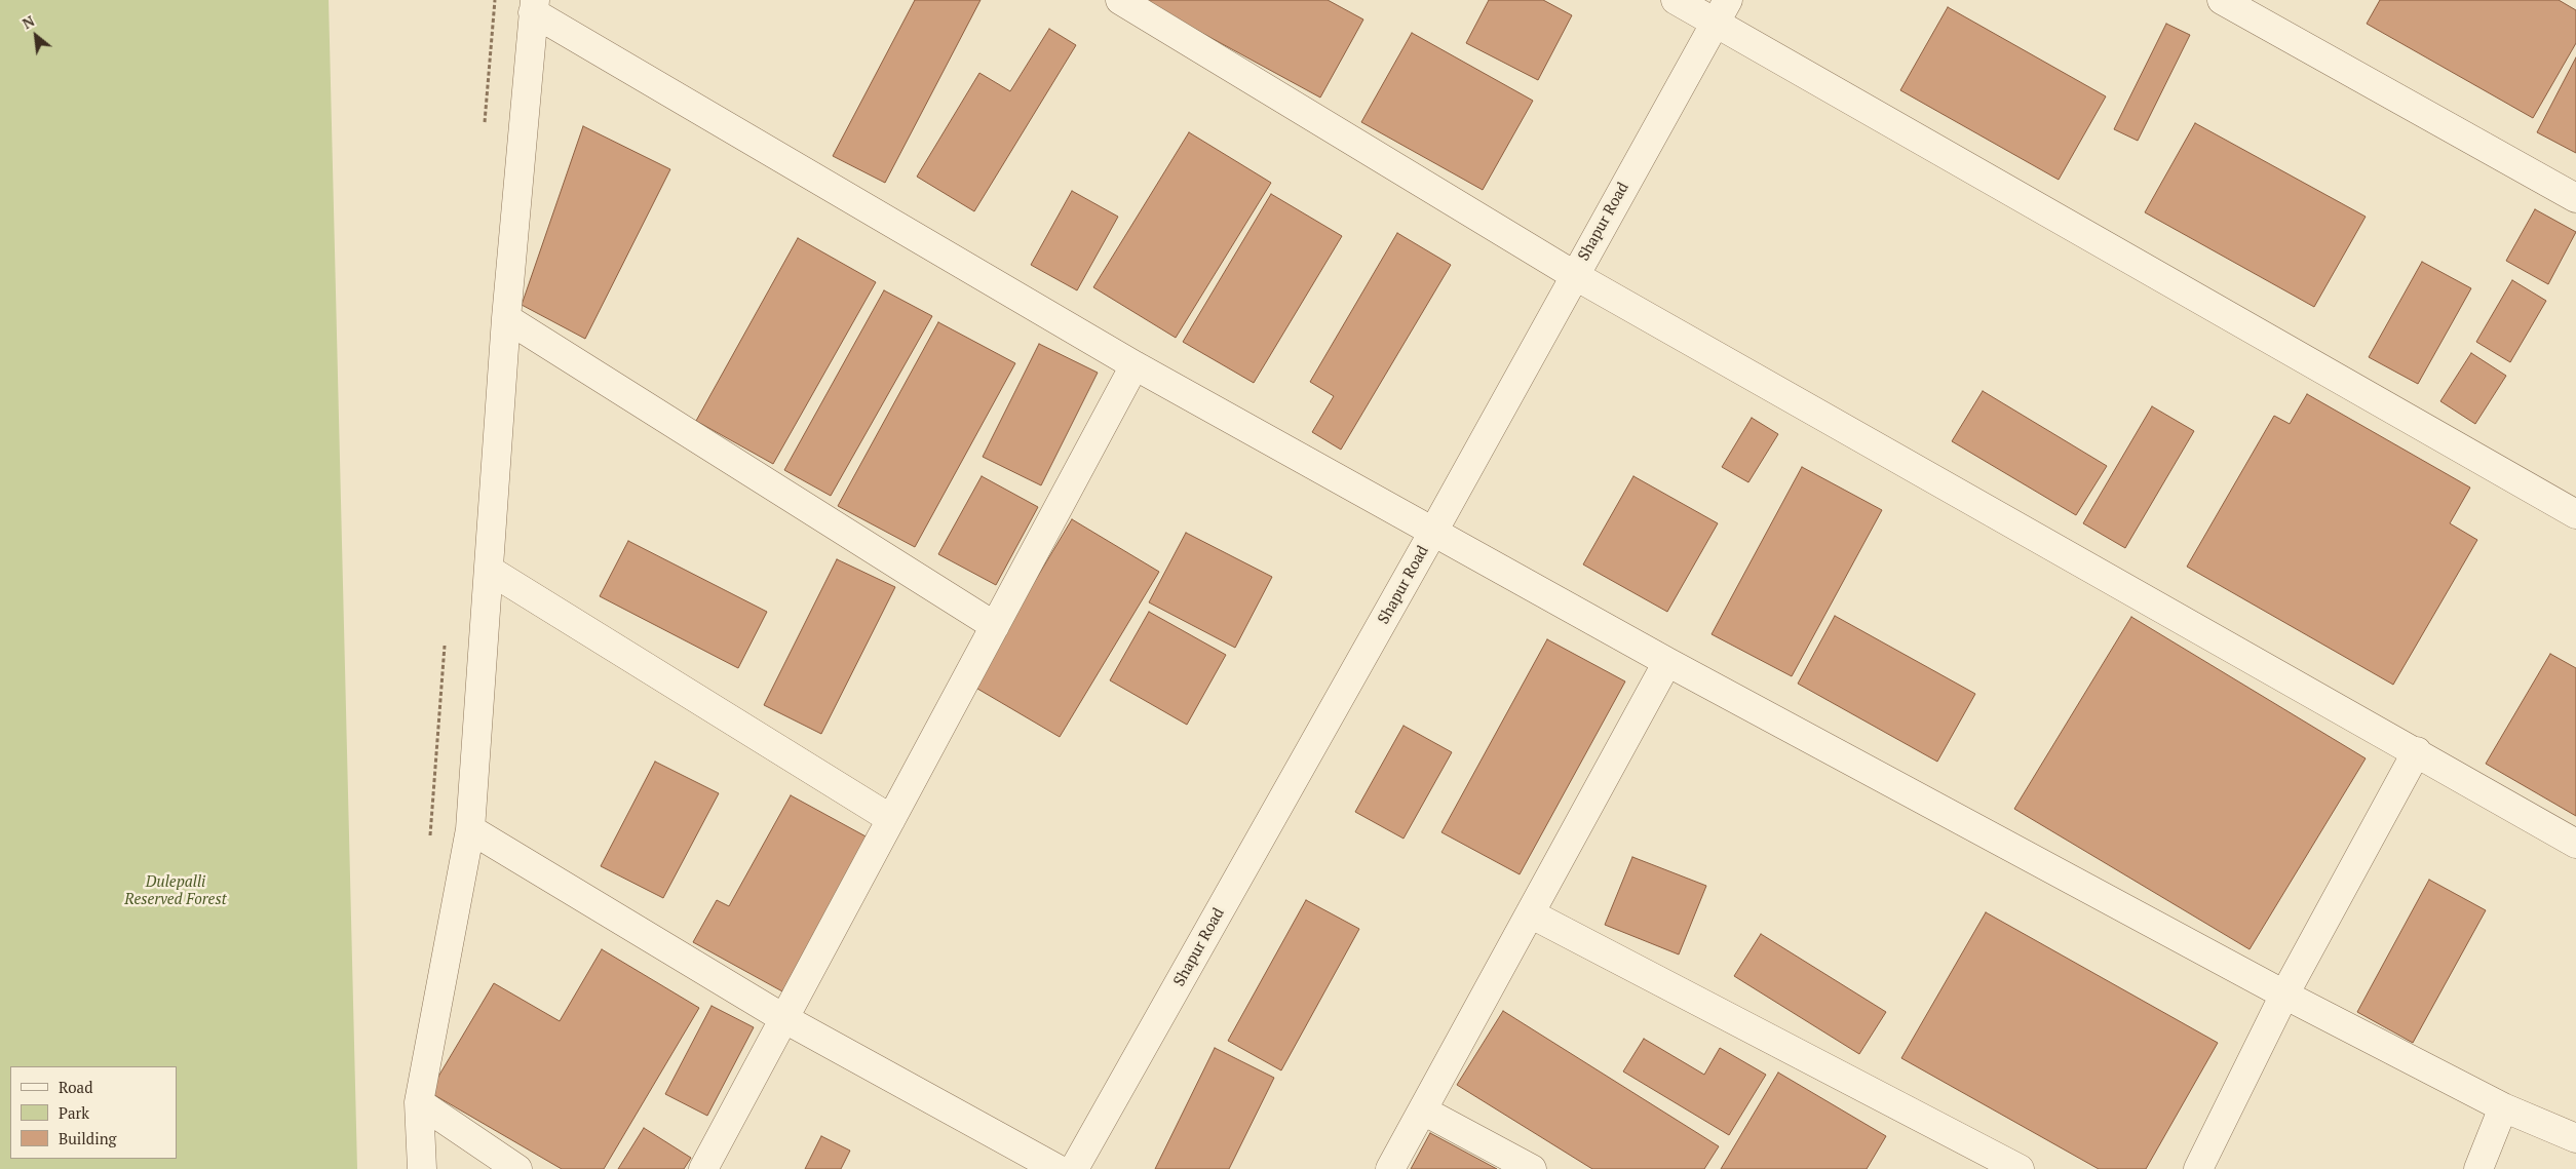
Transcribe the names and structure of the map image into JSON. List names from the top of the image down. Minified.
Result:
{"streets":{"street":["Shapur Road"]},"parks":["Dulepalli Reserved Forest"],"legend":["Road","Park","Building"],"north":"top left"}
